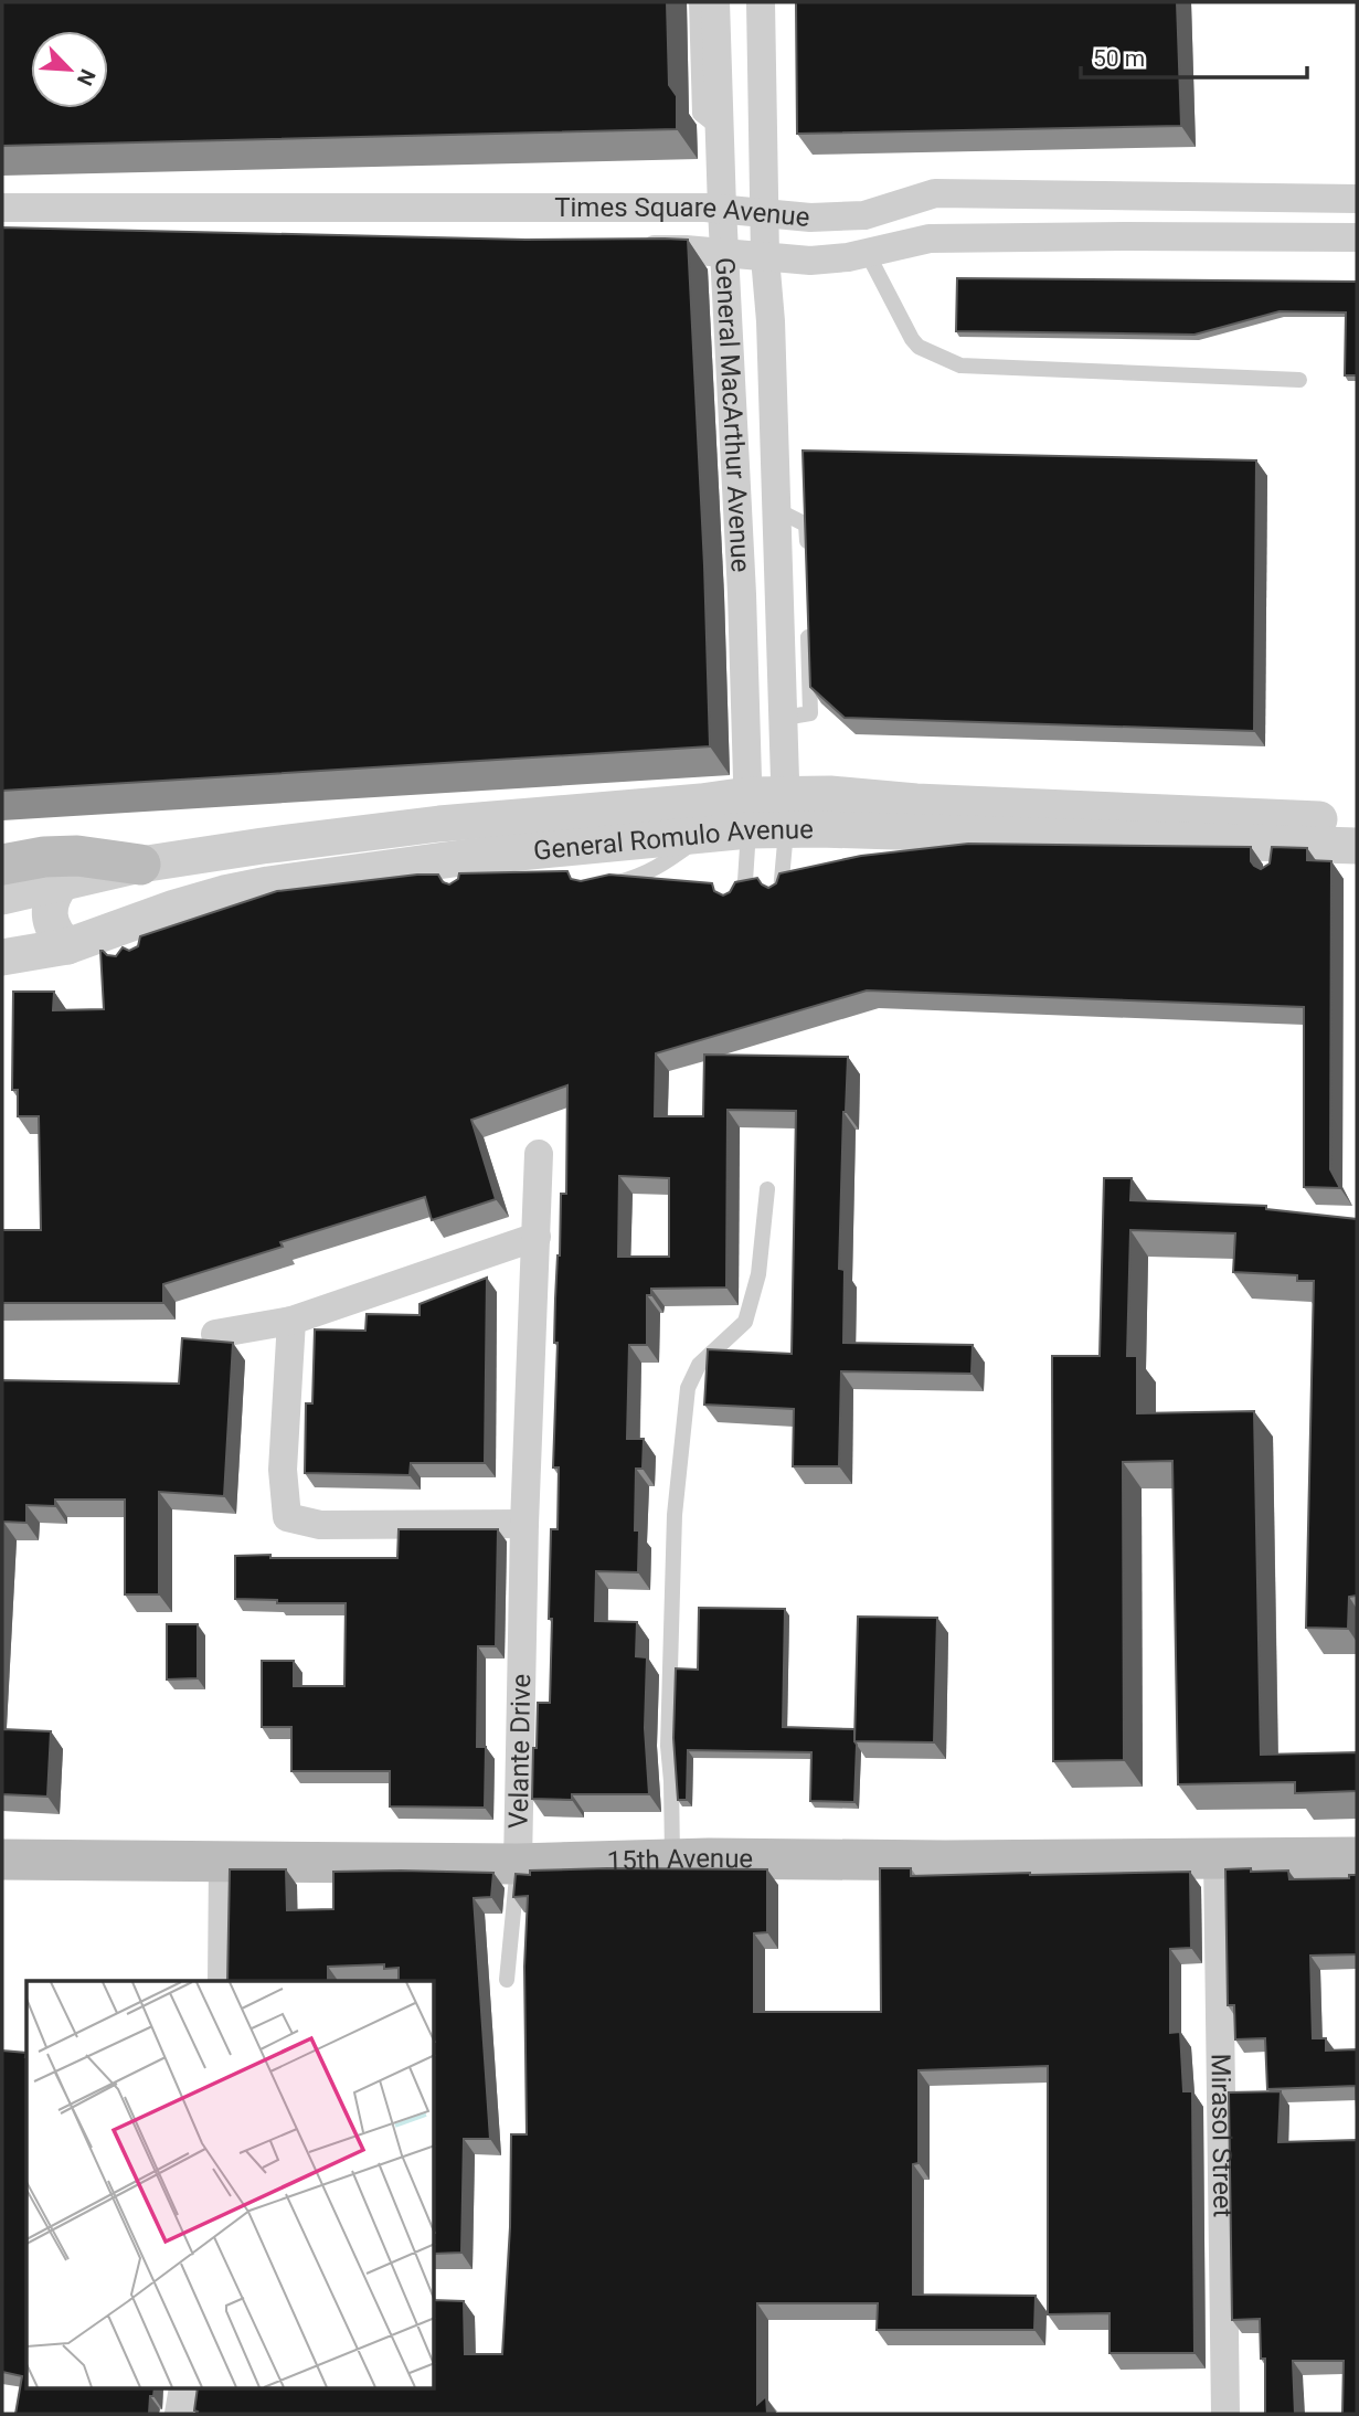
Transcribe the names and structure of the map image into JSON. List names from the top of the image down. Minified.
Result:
{"streets":{"main road":["15th Avenue"],"street":["Times Square Avenue","General MacArthur Avenue","General Romulo Avenue","Velante Drive","Mirasol Street"]},"crossings":[["Times Square Avenue","General MacArthur Avenue"],["General MacArthur Avenue","General Romulo Avenue"],["Velante Drive","15th Avenue"],["15th Avenue","Mirasol Street"]],"scale_bar":"50 m","north":"bottom right"}
